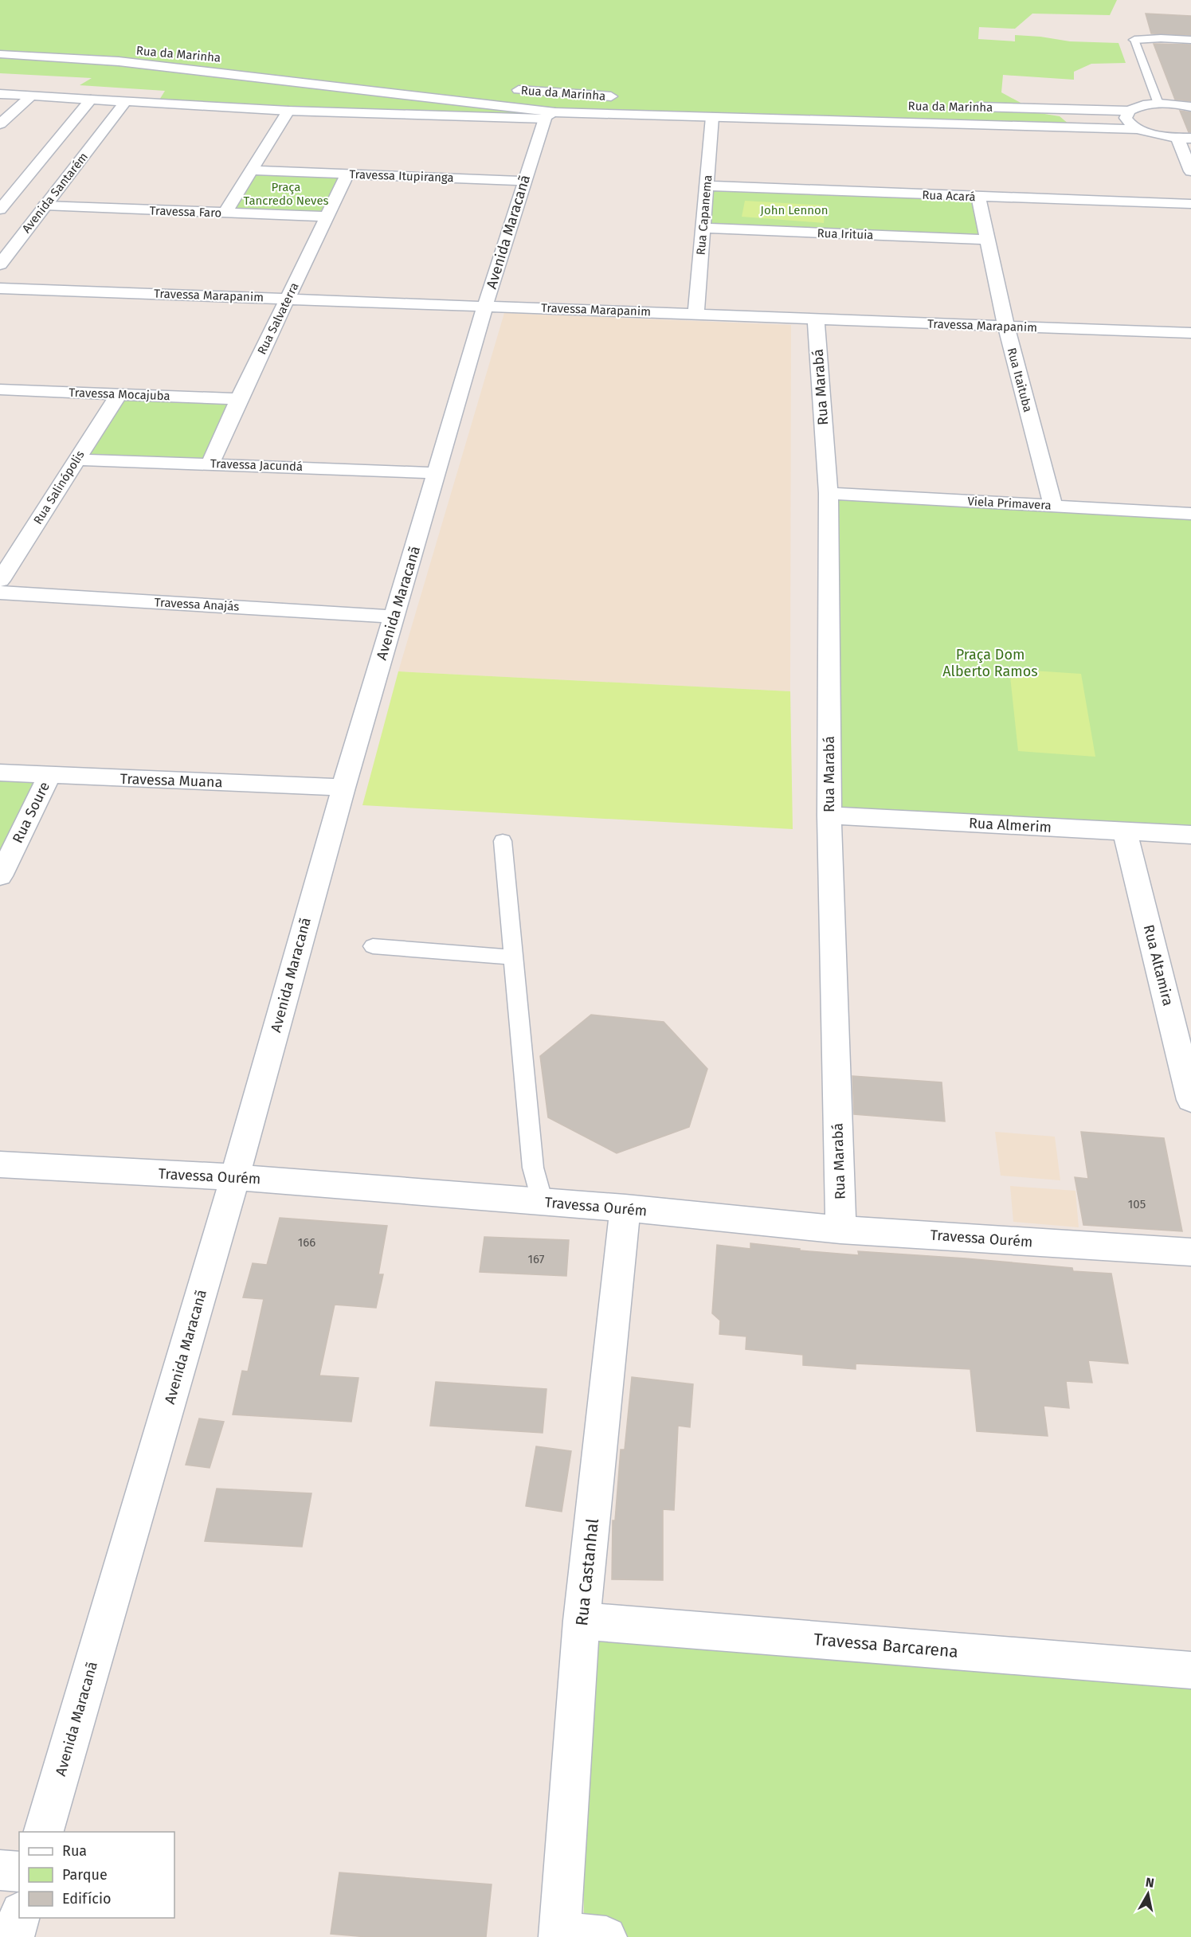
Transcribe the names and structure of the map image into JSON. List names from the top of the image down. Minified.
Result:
{"streets":{"street":["Rua da Marinha","Travessa Itupiranga","Avenida Santarém","Rua Acará","Travessa Faro","Rua Capanema","Avenida Maracanã","Rua Irituia","Travessa Marapanim","Rua Salvaterra","Rua Itaituba","Rua Marabá","Travessa Mocajuba","Travessa Jacundá","Rua Salinópolis","Viela Primavera","Travessa Anajás","Travessa Muana","Rua Soure","Rua Almerim","Rua Altamira","Travessa Ourém","Rua Castanhal","Travessa Barcarena"]},"crossings":[["Rua da Marinha","Avenida Santarém"],["Rua da Marinha","Rua Capanema"],["Rua da Marinha","Avenida Maracanã"],["Travessa Itupiranga","Avenida Maracanã"],["Travessa Itupiranga","Rua Salvaterra"],["Avenida Santarém","Travessa Faro"],["Rua Acará","Rua Capanema"],["Rua Acará","Rua Itaituba"],["Travessa Faro","Rua Salvaterra"],["Rua Capanema","Rua Irituia"],["Rua Capanema","Travessa Marapanim"],["Avenida Maracanã","Travessa Marapanim"],["Avenida Maracanã","Travessa Jacundá"],["Avenida Maracanã","Travessa Anajás"],["Avenida Maracanã","Travessa Muana"],["Avenida Maracanã","Travessa Ourém"],["Rua Irituia","Rua Itaituba"],["Travessa Marapanim","Rua Salvaterra"],["Travessa Marapanim","Rua Itaituba"],["Travessa Marapanim","Rua Marabá"],["Rua Salvaterra","Travessa Mocajuba"],["Rua Salvaterra","Travessa Jacundá"],["Rua Itaituba","Viela Primavera"],["Rua Marabá","Viela Primavera"],["Rua Marabá","Rua Almerim"],["Rua Marabá","Travessa Ourém"],["Travessa Mocajuba","Rua Salinópolis"],["Travessa Jacundá","Rua Salinópolis"],["Travessa Muana","Rua Soure"],["Rua Almerim","Rua Altamira"],["Travessa Ourém","Rua Castanhal"],["Rua Castanhal","Travessa Barcarena"]],"parks":["Praça Tancredo Neves","John Lennon","Praça Dom Alberto Ramos"],"house_numbers":["105","166","167"],"legend":["Rua","Parque","Edifício"],"north":"top"}
